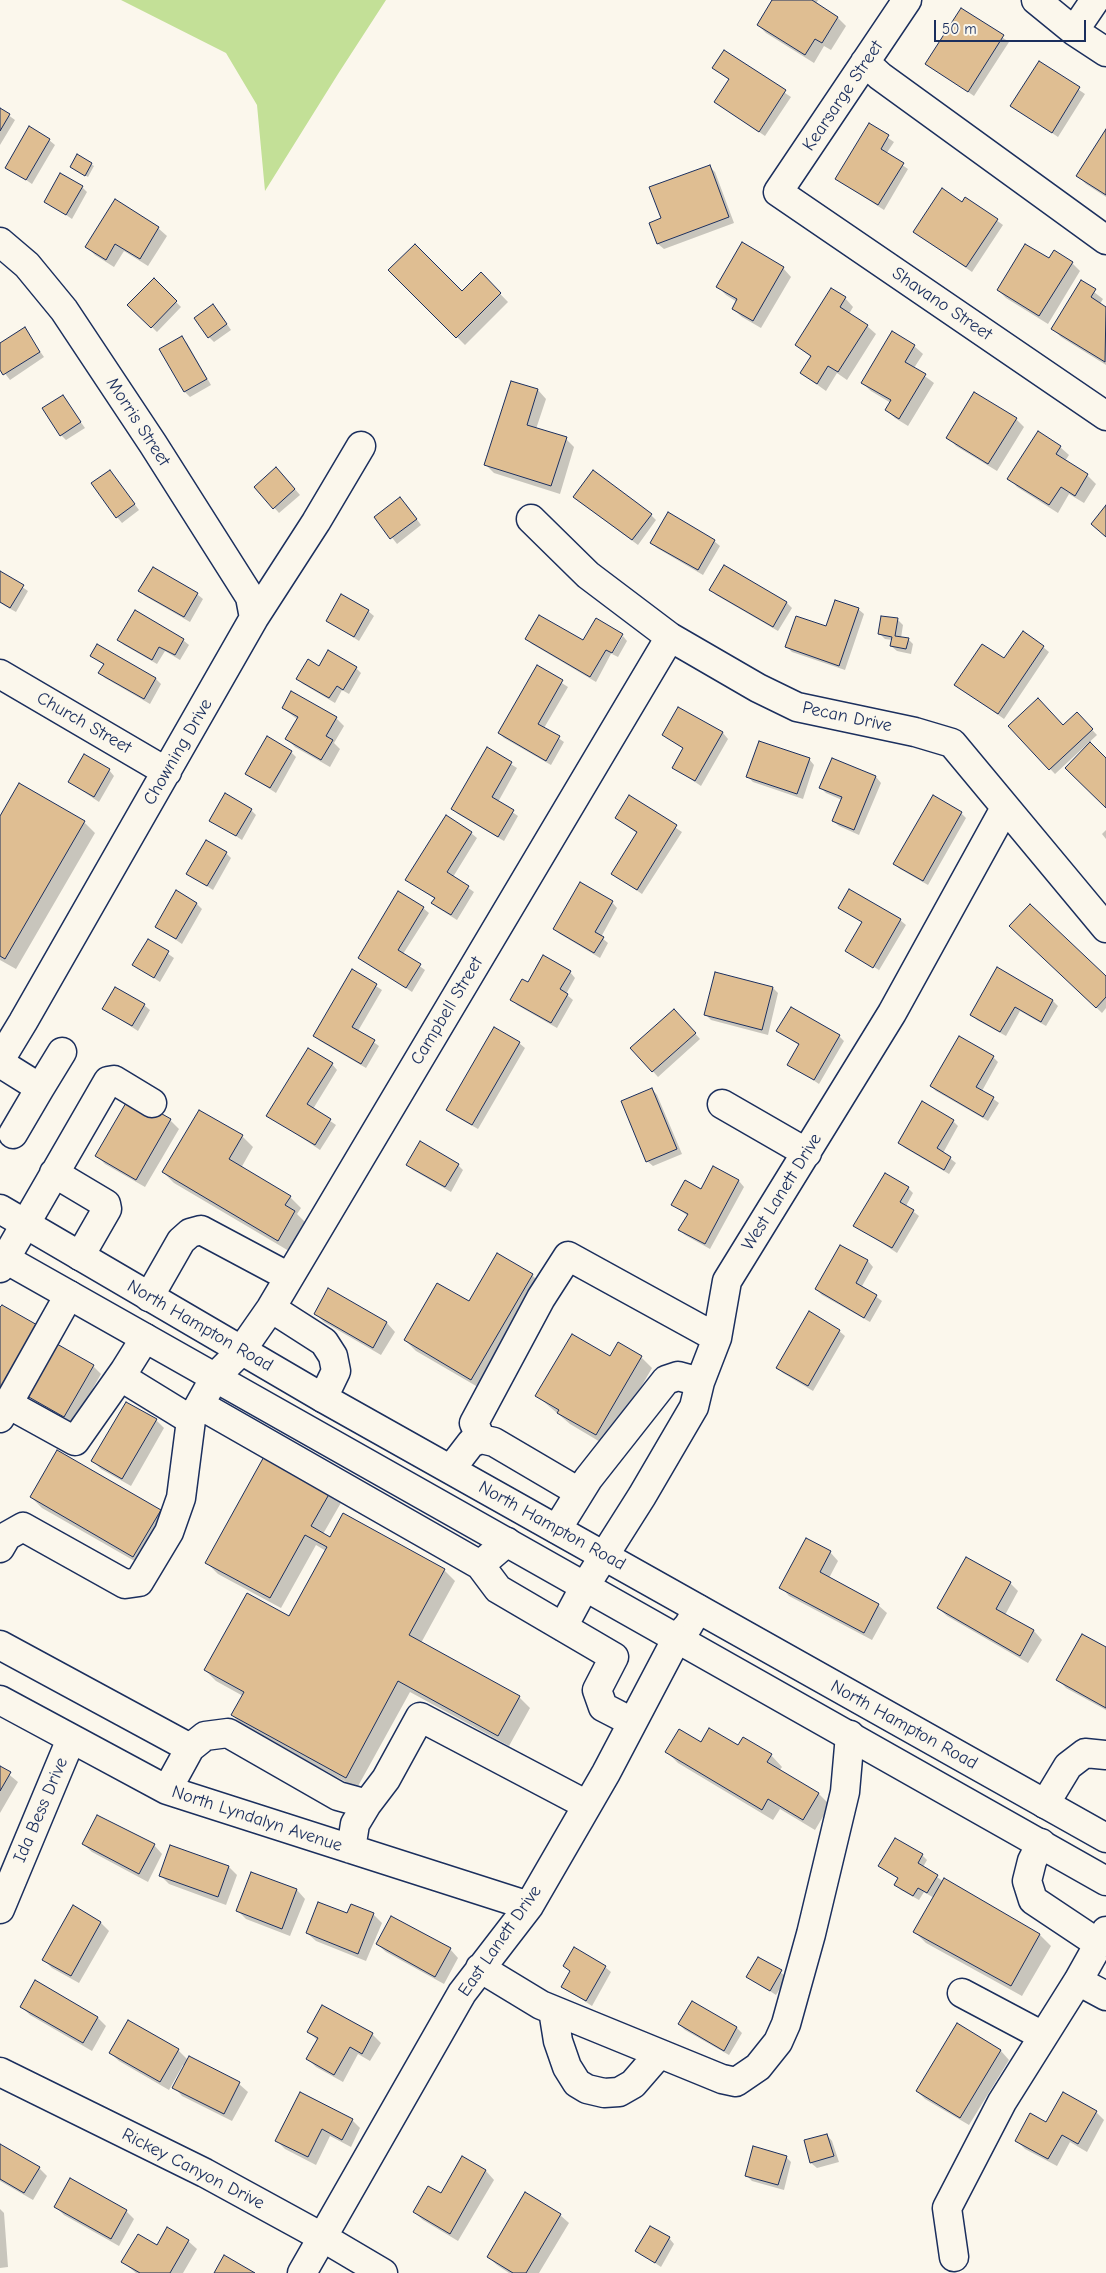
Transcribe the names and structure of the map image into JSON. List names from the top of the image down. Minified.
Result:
{"streets":{"street":["Kearsarge Street","Shavano Street","Morris Street","Pecan Drive","Church Street","Chowning Drive","Campbell Street","West Lanett Drive","North Hampton Road","Ida Bess Drive","North Lyndalyn Avenue","East Lanett Drive","Rickey Canyon Drive"]},"crossings":[["Kearsarge Street","Shavano Street"],["Morris Street","Chowning Drive"],["Pecan Drive","Campbell Street"],["Pecan Drive","West Lanett Drive"],["Church Street","Chowning Drive"],["Campbell Street","North Hampton Road"],["West Lanett Drive","North Hampton Road"],["North Hampton Road","East Lanett Drive"],["Ida Bess Drive","North Lyndalyn Avenue"],["North Lyndalyn Avenue","East Lanett Drive"],["East Lanett Drive","Rickey Canyon Drive"]],"scale_bar":"50 m"}
